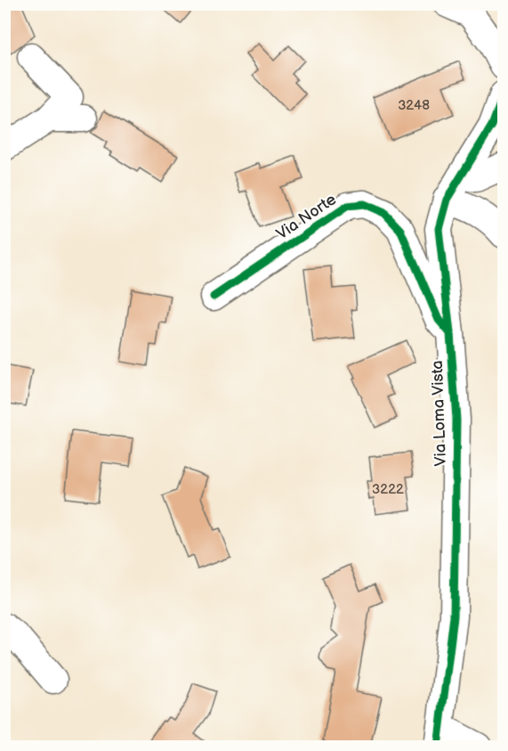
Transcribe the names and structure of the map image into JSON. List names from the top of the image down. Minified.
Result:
{"streets":{"street":["Via Norte","Via Loma Vista"]},"crossings":[["Via Norte","Via Loma Vista"]],"house_numbers":["3248","3222"]}
